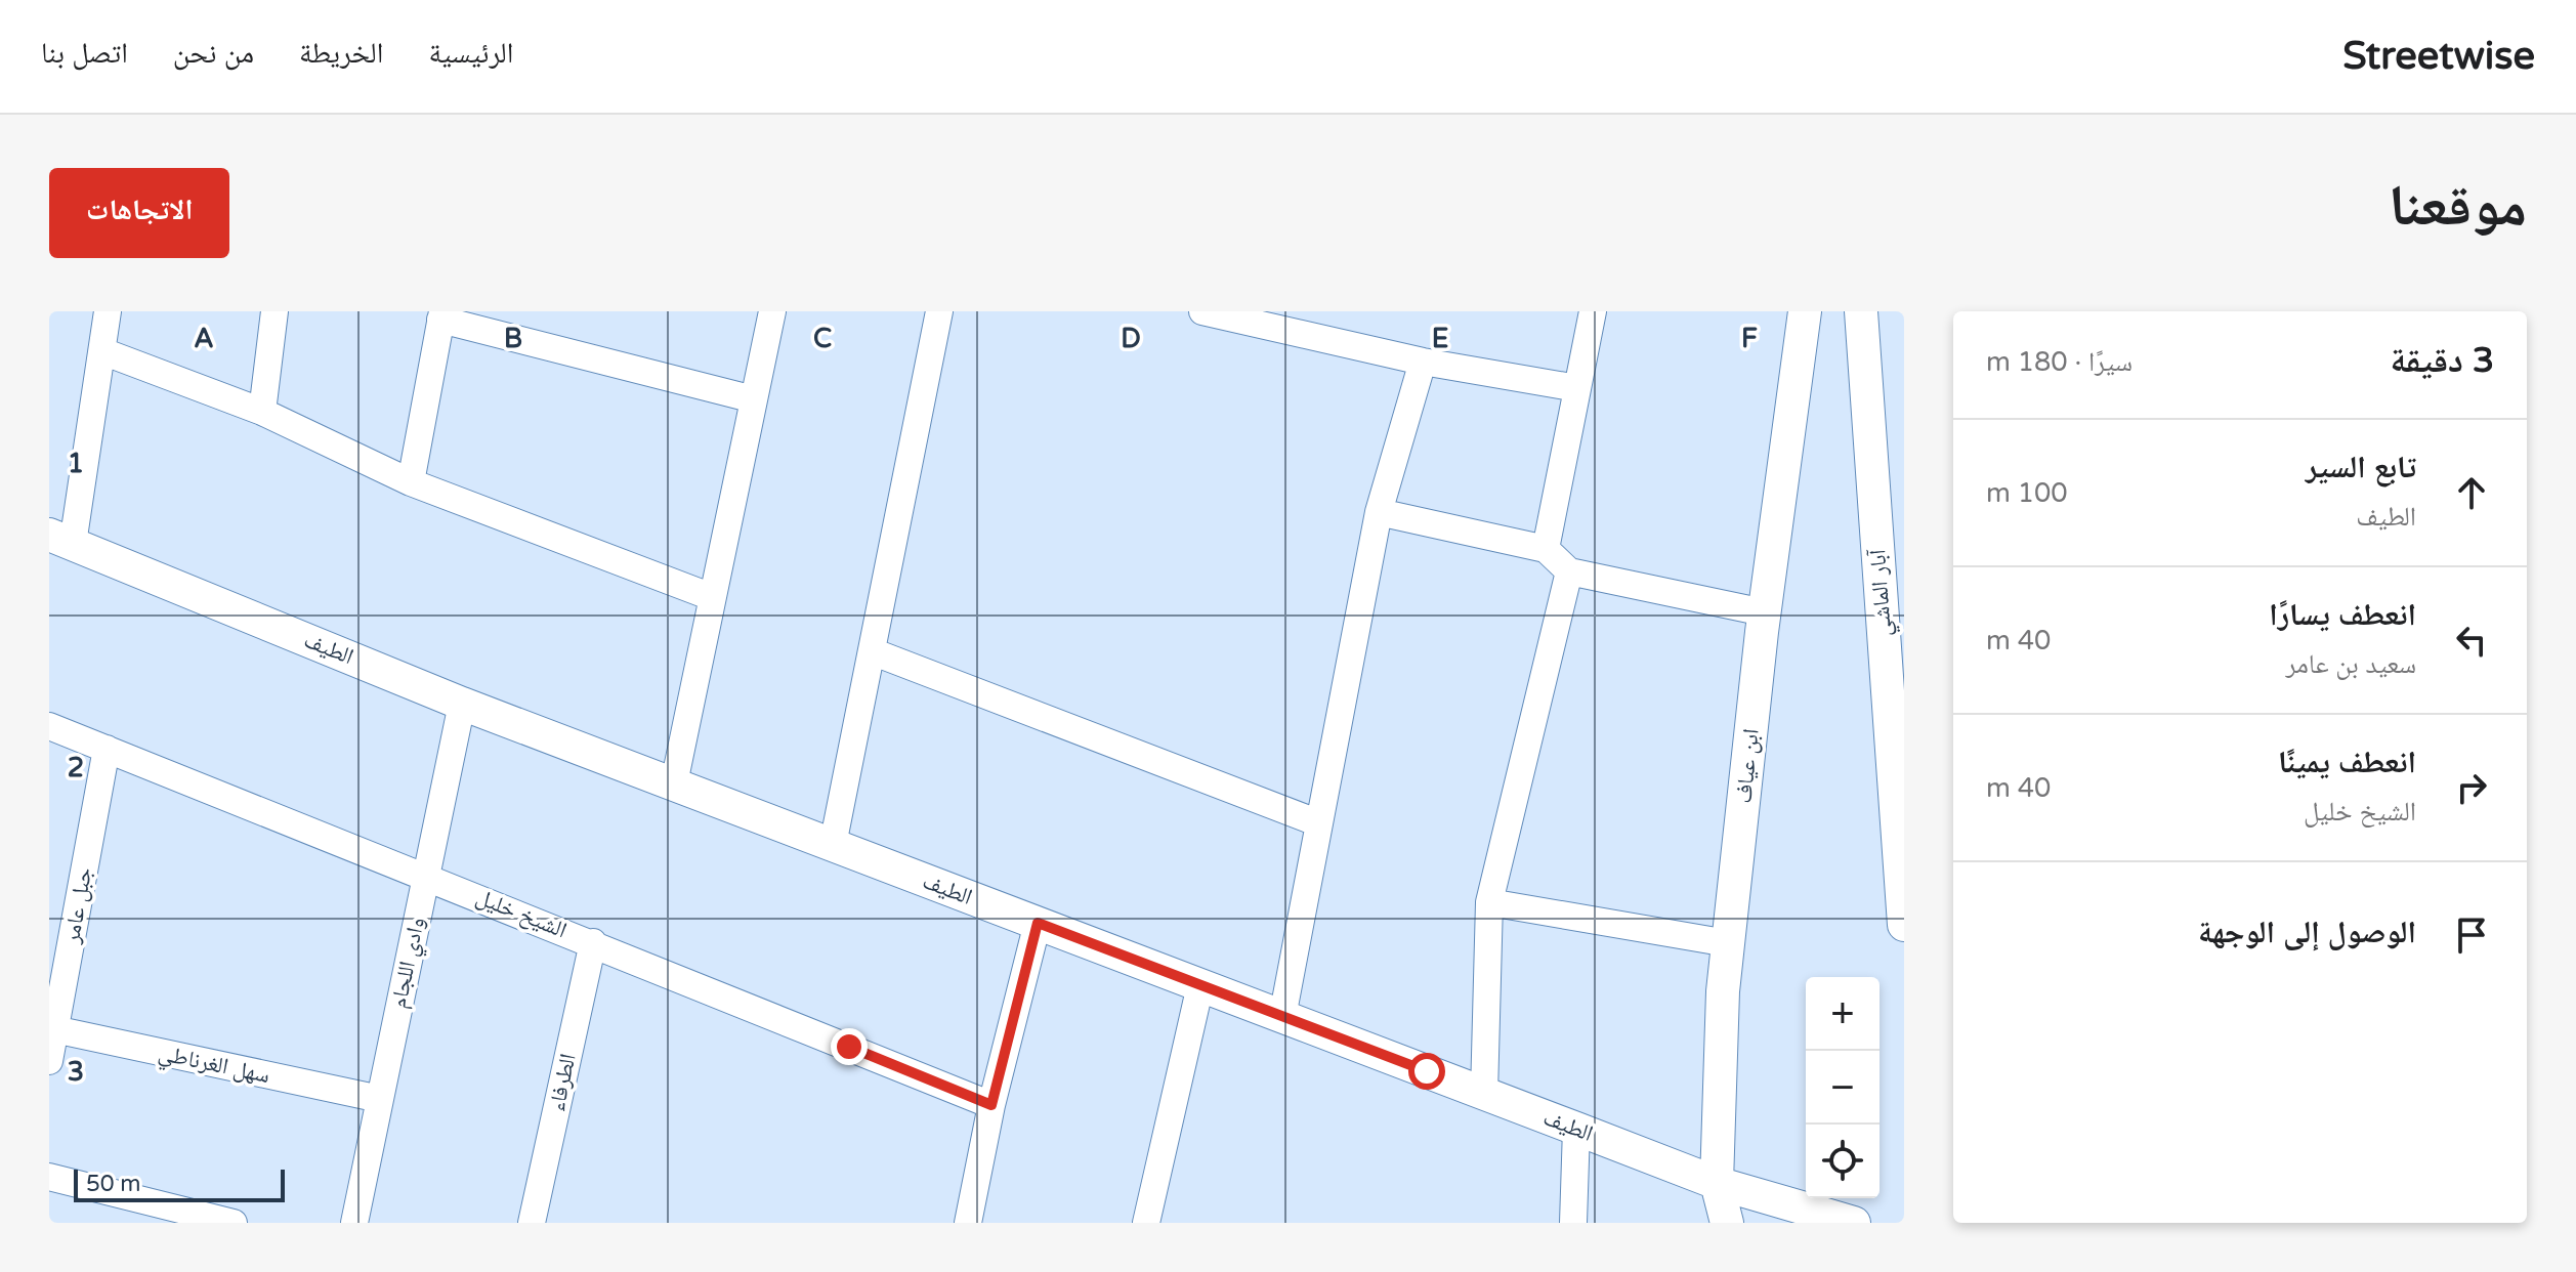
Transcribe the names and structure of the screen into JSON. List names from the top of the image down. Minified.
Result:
{"streets":{"street":["آبار الماشي","الطيف","ابن عياف","جبل عامر","الشيخ خليل","وادي اللجام","سهل الغرناطي","الطرفاء"]},"crossings":[["الطيف","ابن عياف"],["الطيف","وادي اللجام"],["جبل عامر","الشيخ خليل"],["جبل عامر","سهل الغرناطي"],["الشيخ خليل","وادي اللجام"],["الشيخ خليل","الطرفاء"],["وادي اللجام","سهل الغرناطي"]],"scale_bar":"50 m","page":{"header":"Streetwise","nav":["الرئيسية","الخريطة","من نحن","اتصل بنا"],"title":"موقعنا","buttons":"الاتجاهات","heading":["3 دقيقة","سيرًا · 180 m"],"list":[["تابع السير","الطيف","100 m"],["انعطف يسارًا","سعيد بن عامر","40 m"],["انعطف يمينًا","الشيخ خليل","40 m"],"الوصول إلى الوجهة"],"map_buttons":["+","−"],"scale":"50 m"},"grid":{"columns":["A","B","C","D","E","F"],"rows":["1","2","3"]}}
